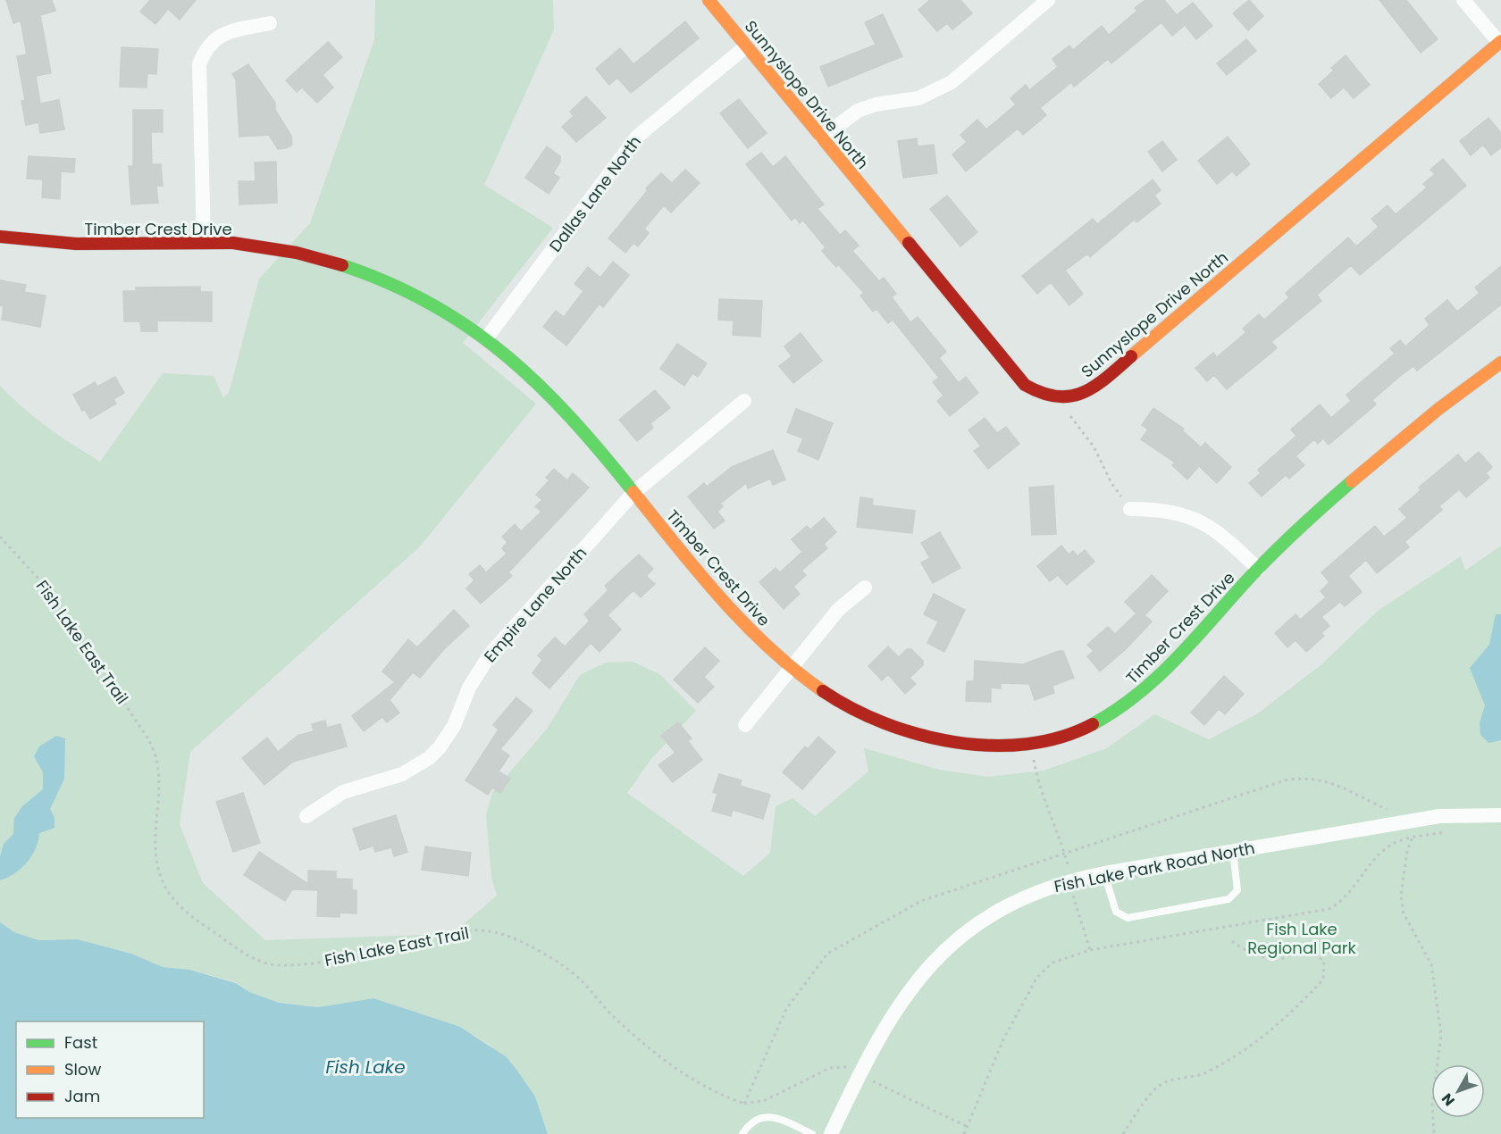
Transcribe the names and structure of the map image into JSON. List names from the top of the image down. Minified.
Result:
{"streets":{"street":["Sunnyslope Drive North","Dallas Lane North","Timber Crest Drive","Empire Lane North","Fish Lake Park Road North"],"path":["Fish Lake East Trail"]},"crossings":[["Sunnyslope Drive North","Dallas Lane North"],["Dallas Lane North","Timber Crest Drive"],["Timber Crest Drive","Empire Lane North"]],"water":["Fish Lake"],"parks":["Fish Lake Regional Park"],"legend":["Fast","Slow","Jam"],"north":"bottom left"}
